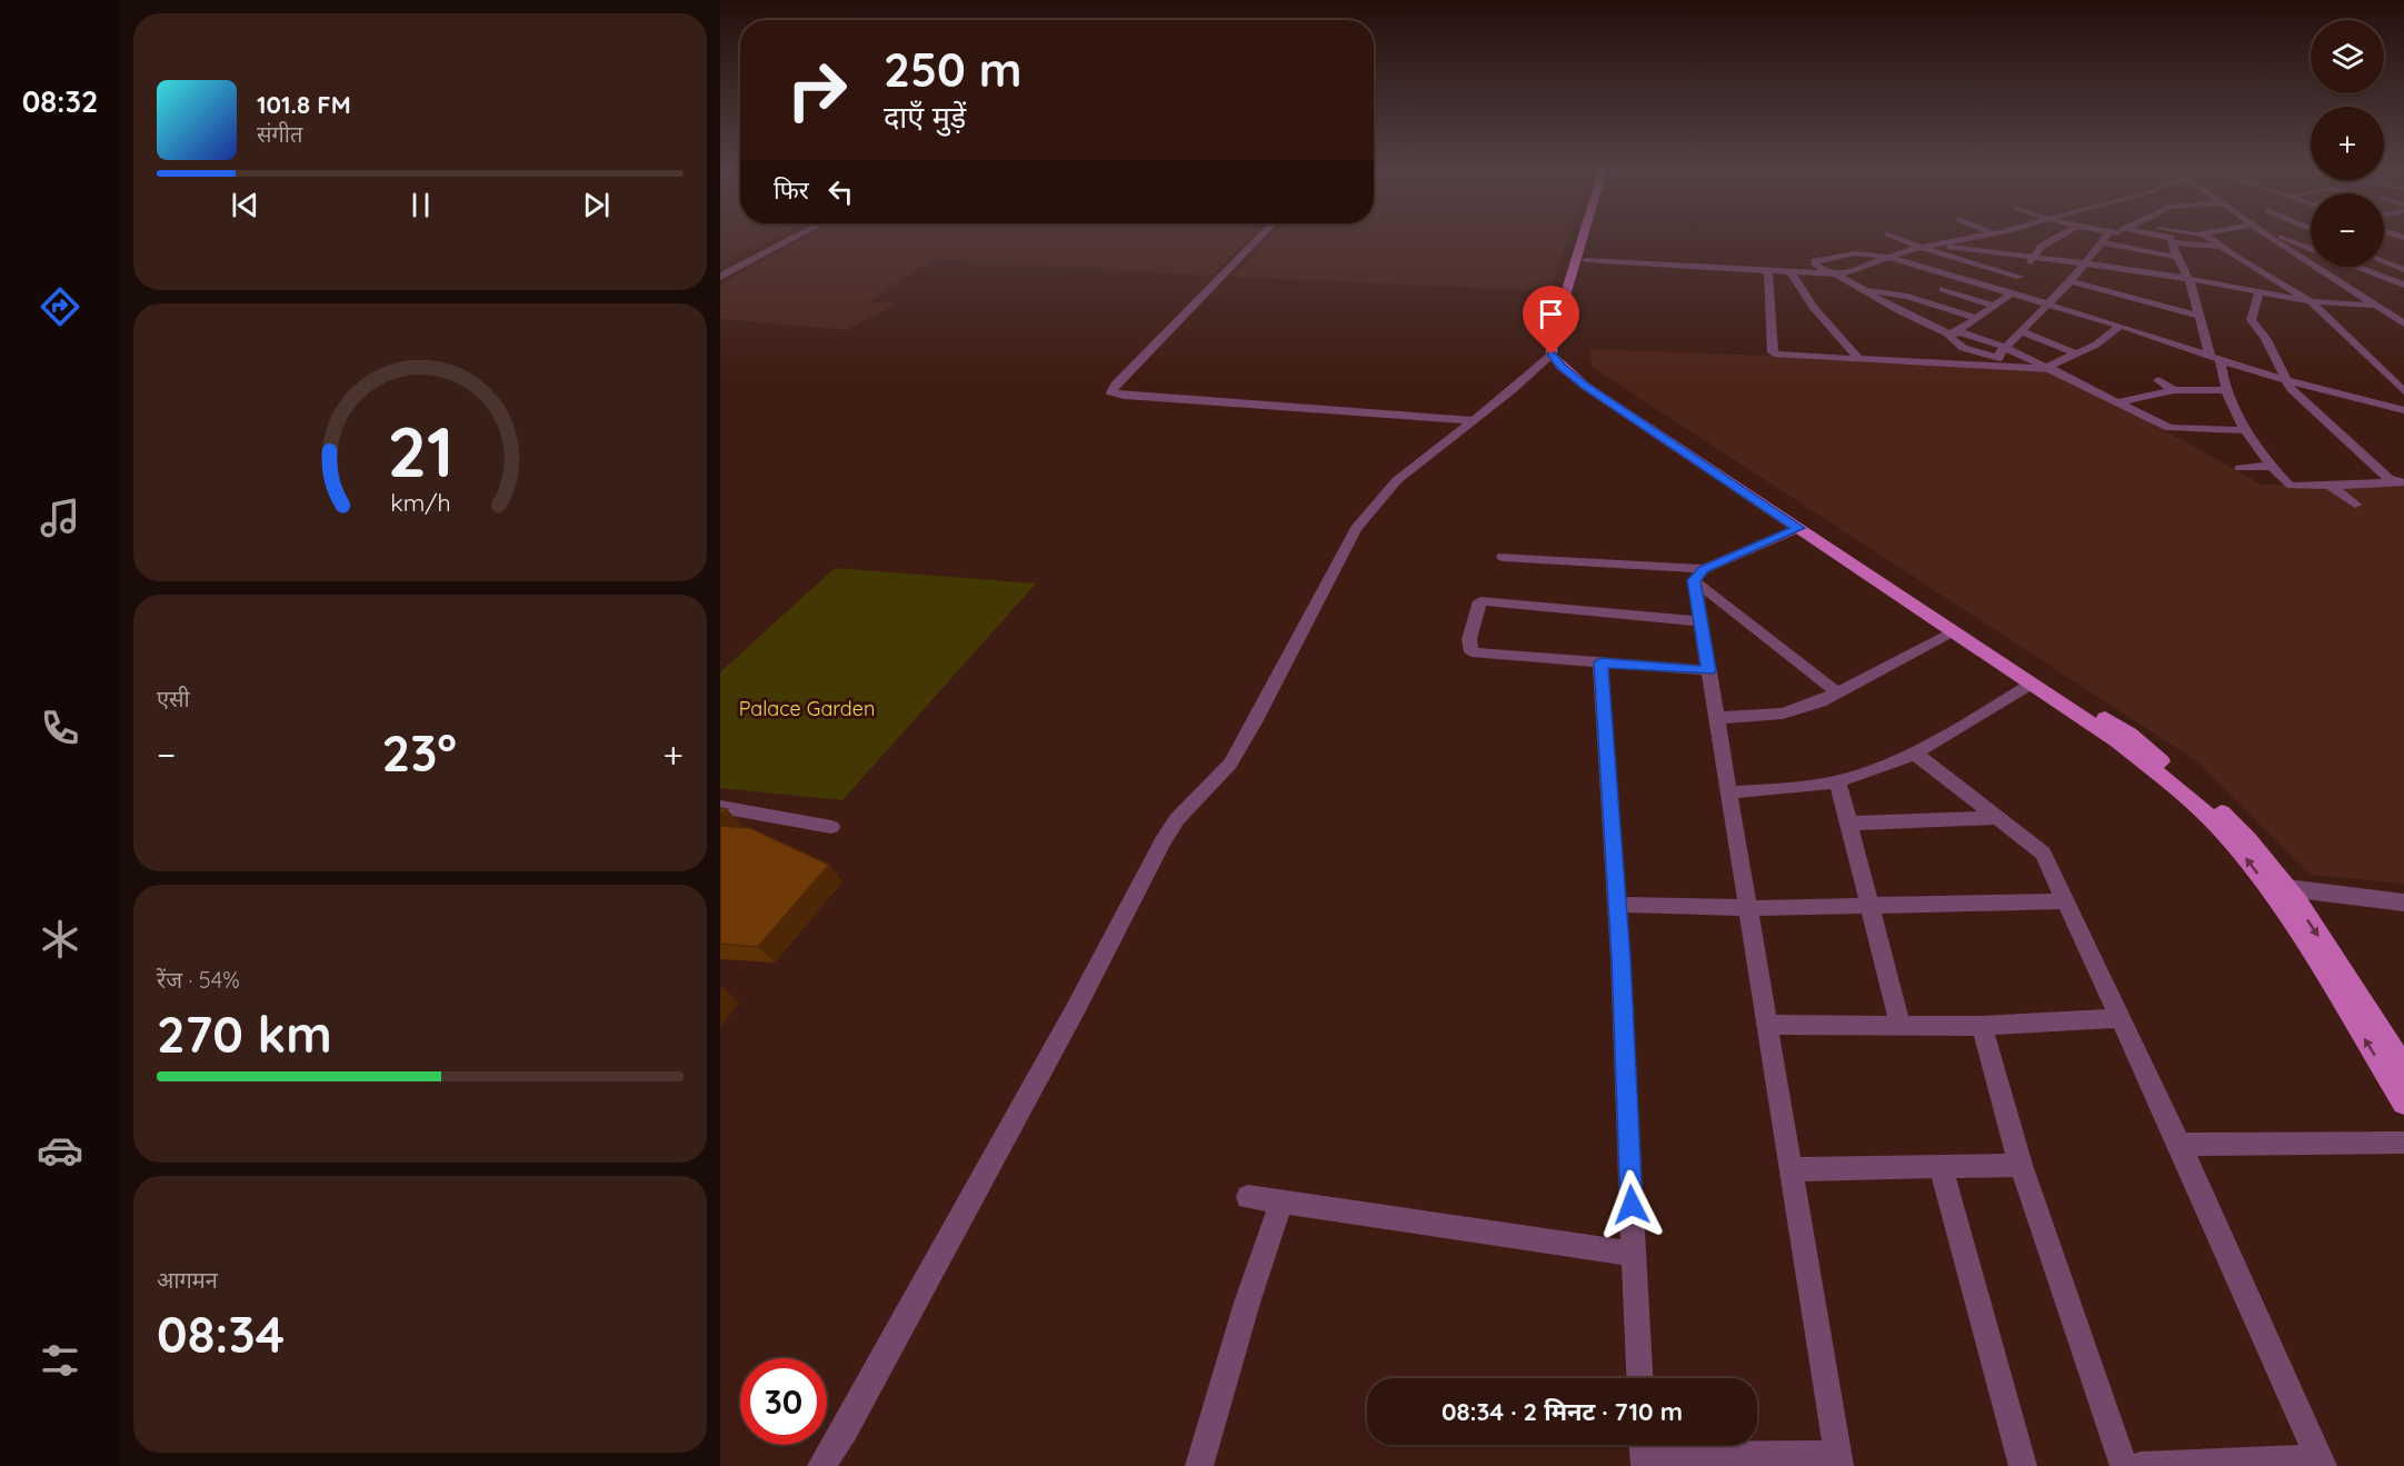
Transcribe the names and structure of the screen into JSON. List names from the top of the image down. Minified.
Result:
{"parks":["Palace Garden"],"page":{"tabs":"08:32","map_buttons":["+","−"],"turn":["250 m","दाएँ मुड़ें"],"song":["101.8 FM","संगीत"],"then":"फिर","tile":["एसी",["रेंज · 54%","270 km"],["आगमन","08:34"]],"heat":["−","23°","+"],"limit":"30","trip":"08:34 · 2 मिनट · 710 m","gauge":["21","km/h"]}}
